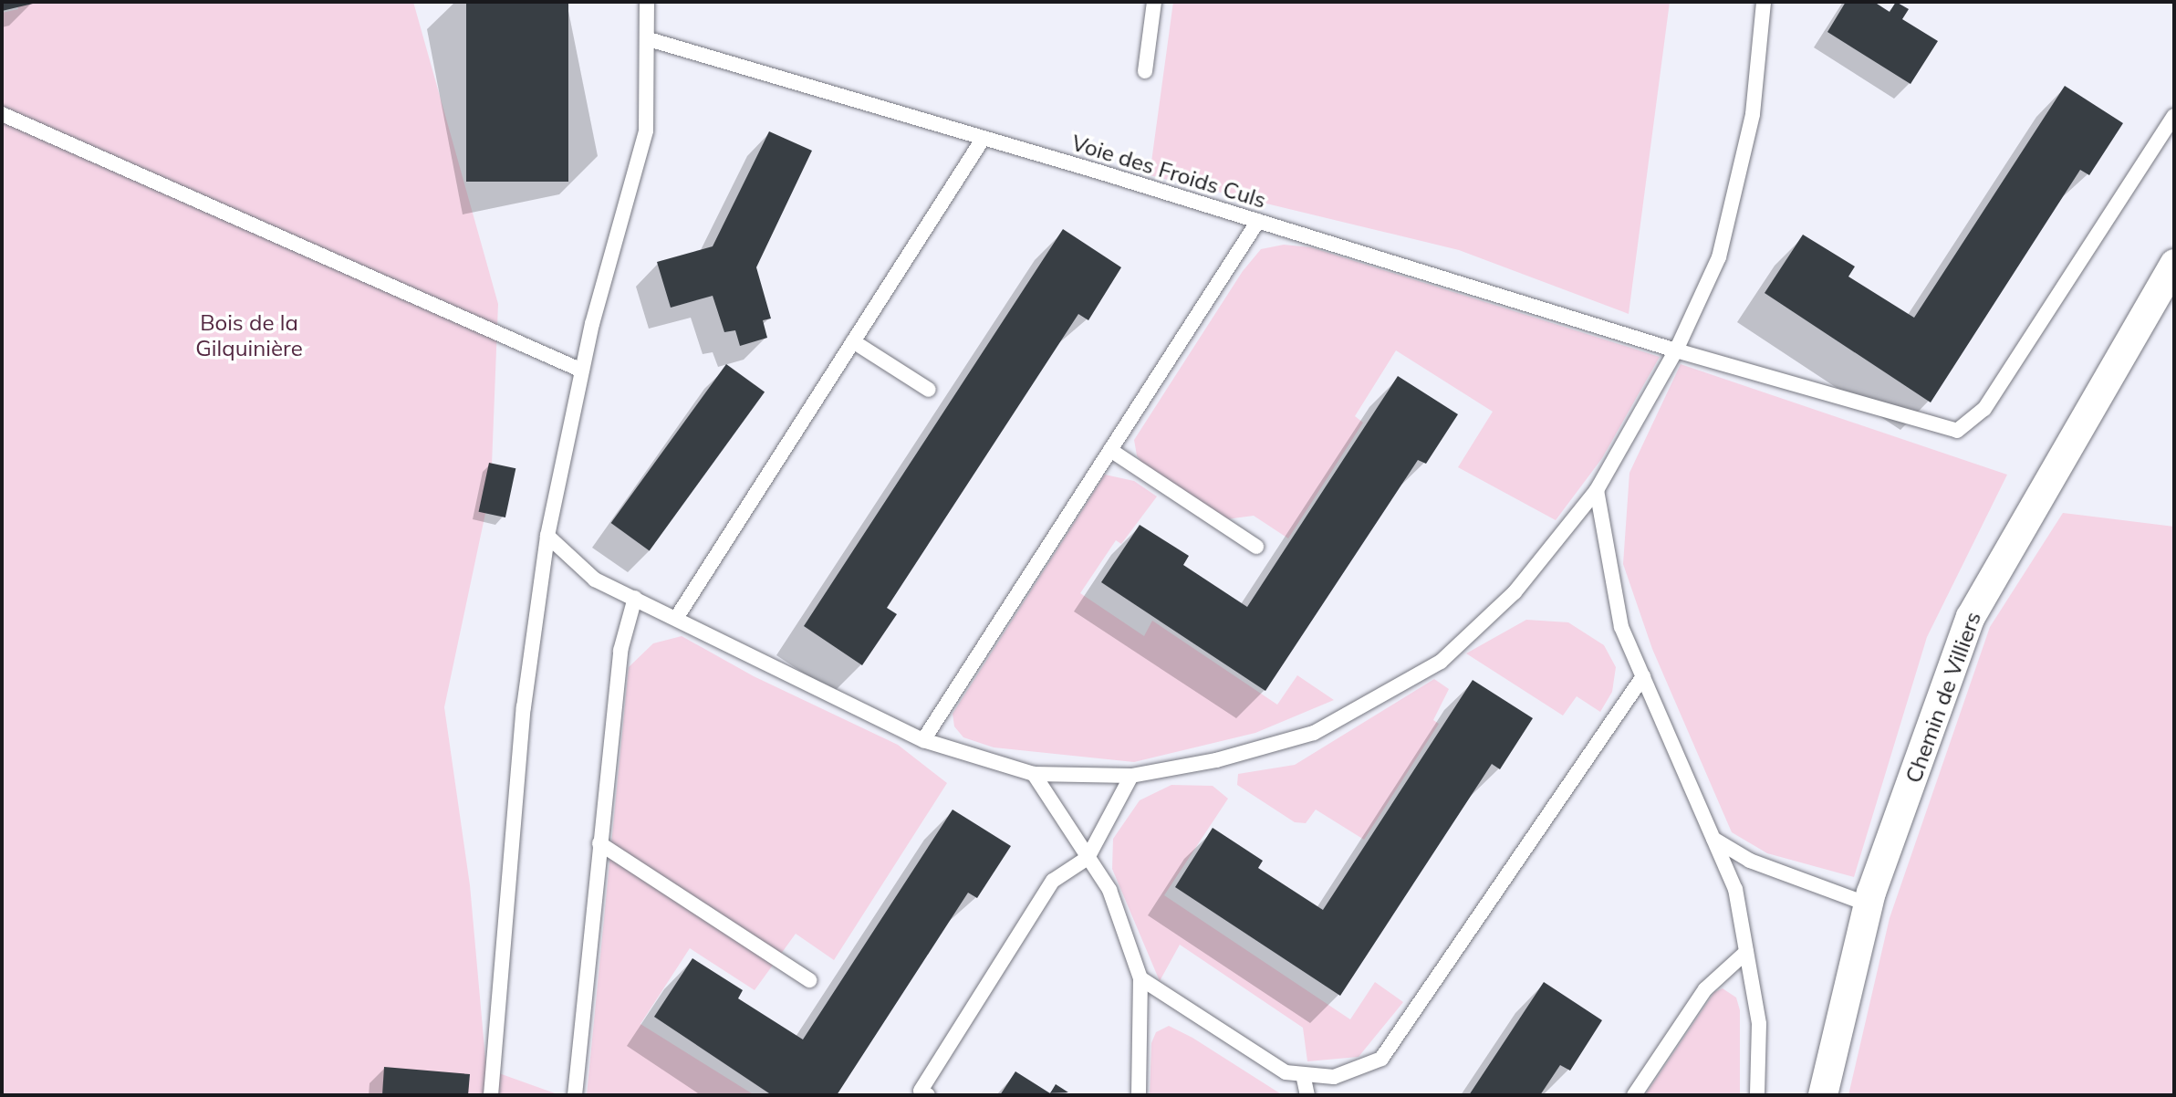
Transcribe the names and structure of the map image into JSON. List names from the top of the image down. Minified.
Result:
{"streets":{"street":["Chemin de Villiers"],"lane":["Voie des Froids Culs"]},"parks":["Bois de la Gilquinière"]}
